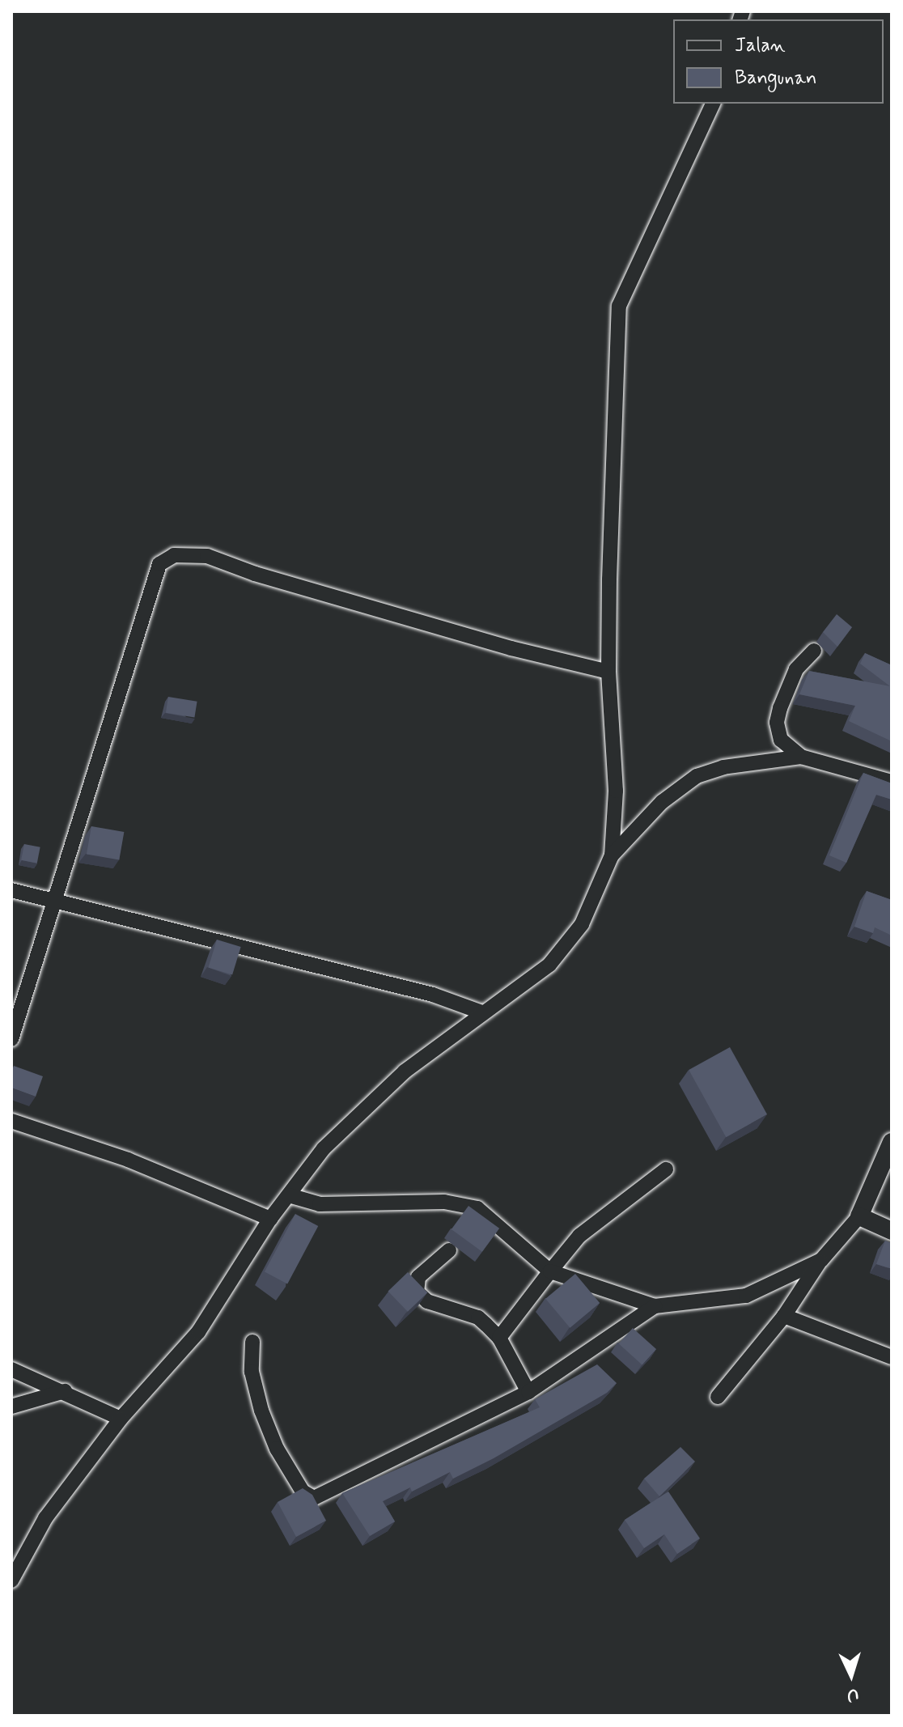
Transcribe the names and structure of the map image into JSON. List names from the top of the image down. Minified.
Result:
{"legend":["Jalan","Bangunan"],"north":"bottom"}
